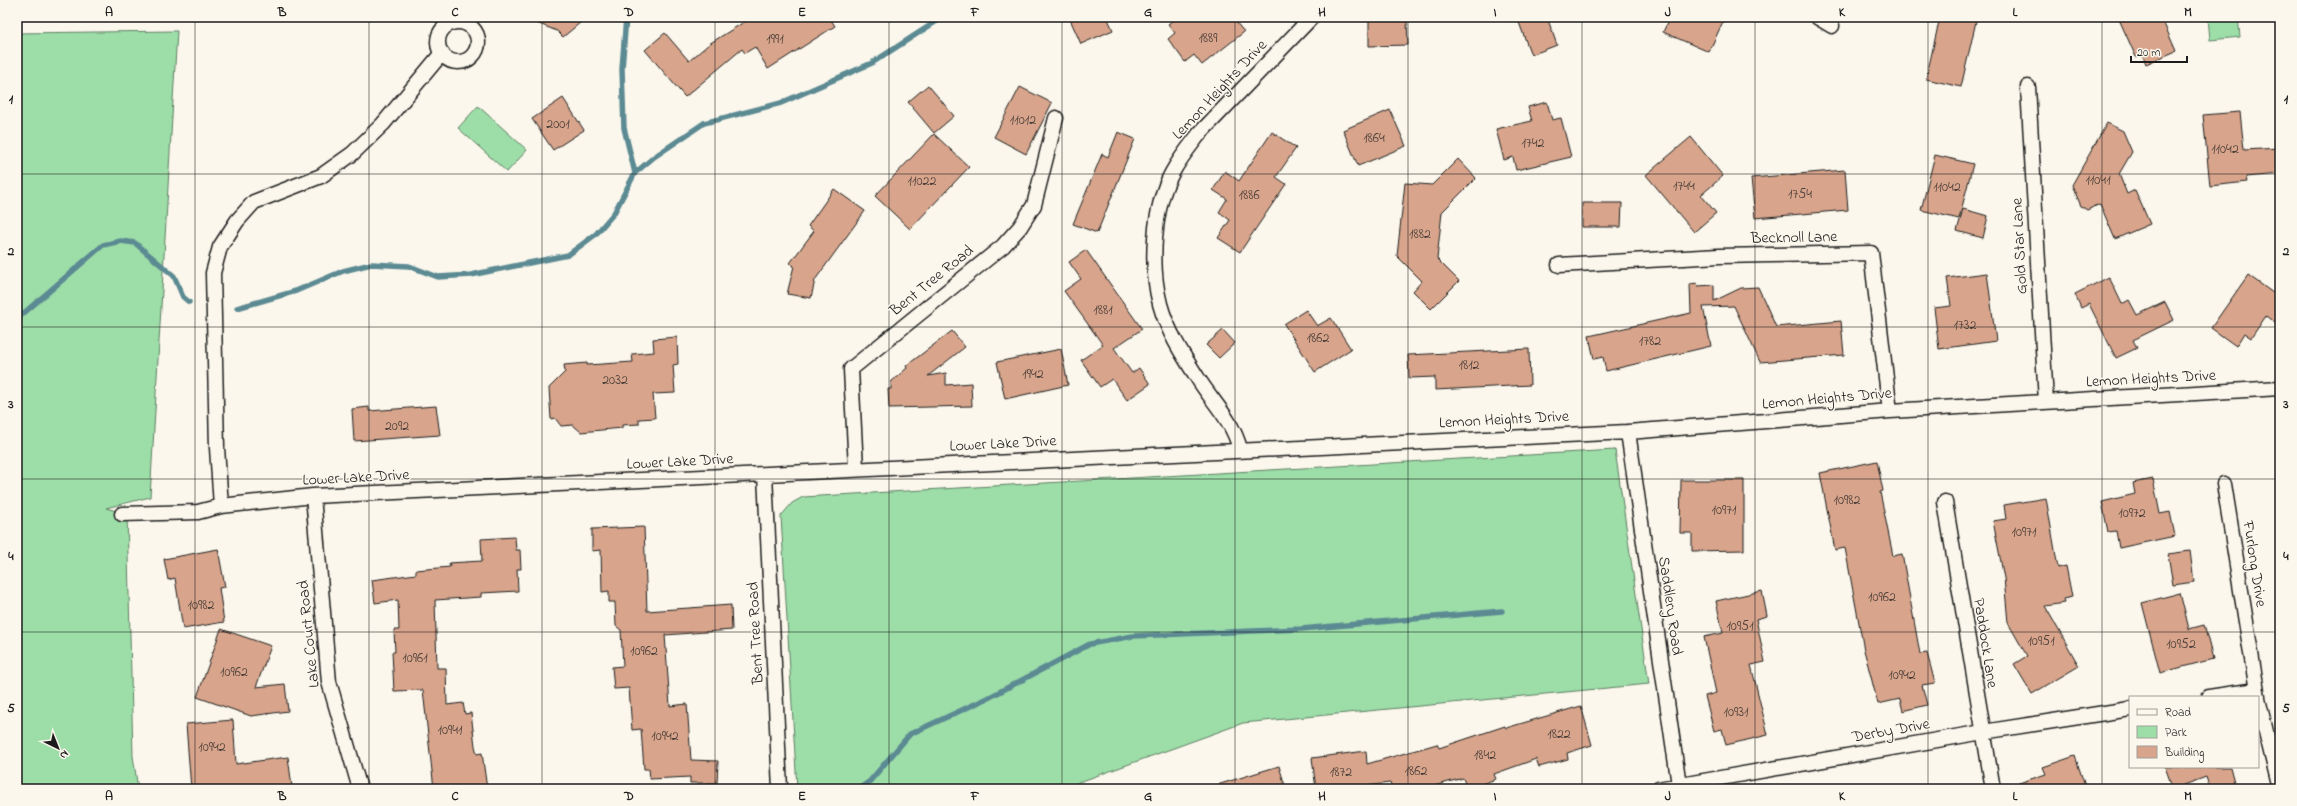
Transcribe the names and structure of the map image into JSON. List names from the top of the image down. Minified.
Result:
{"streets":{"street":["Lemon Heights Drive","Becknoll Lane","Gold Star Lane","Bent Tree Road","Lower Lake Drive","Furlong Drive","Saddlery Road","Lake Court Road","Paddock Lane","Derby Drive"]},"crossings":[["Lemon Heights Drive","Becknoll Lane"],["Lemon Heights Drive","Gold Star Lane"],["Lemon Heights Drive","Lower Lake Drive"],["Lemon Heights Drive","Saddlery Road"],["Bent Tree Road","Lower Lake Drive"],["Lower Lake Drive","Lake Court Road"],["Saddlery Road","Derby Drive"],["Paddock Lane","Derby Drive"]],"house_numbers":["1889","1991","11012","2001","1864","1742","11042","11041","11022","1744","11042","1754","1886","1882","1881","1732","1862","1782","1812","1942","2032","2092","10982","10971","10972","10971","10962","10982","10951","10951","10952","10962","10961","10962","10942","10931","10941","1822","10942","10942","1842","1862","1872"],"legend":["Road","Park","Building"],"scale_bar":"20 m","north":"bottom right","grid":{"columns":["A","B","C","D","E","F","G","H","I","J","K","L","M"],"rows":["1","2","3","4","5"]}}
